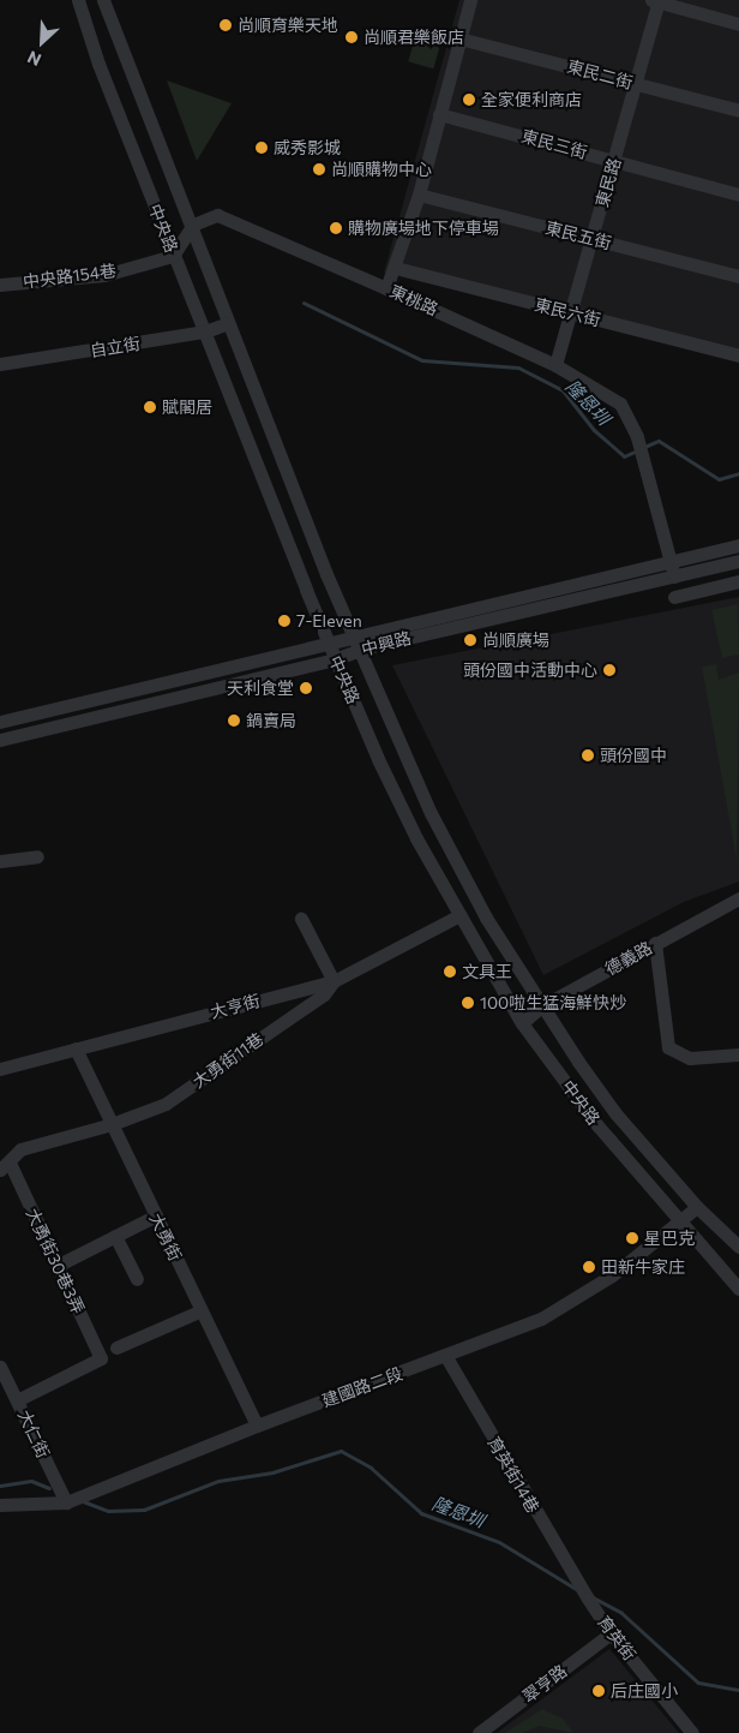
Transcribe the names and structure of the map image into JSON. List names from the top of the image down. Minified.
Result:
{"streets":{"street":["東民二街","東民三街","東民路","中央路","東民五街","中央路154巷","東桃路","東民六街","自立街","中興路","德義路","大亨街","大勇街11巷","大勇街","大勇街30巷3弄","建國路二段","大仁街","育英街14巷","育英街","翠亨路"]},"crossings":[["東民二街","東民路"],["東民三街","東民路"],["東民路","東民五街"],["東民路","東桃路"],["東民路","東民六街"],["中央路","中央路154巷"],["中央路","東桃路"],["中央路","自立街"],["中央路","中興路"],["中央路","德義路"],["中央路","大亨街"],["中央路","建國路二段"],["東桃路","中興路"],["大亨街","大勇街11巷"],["大亨街","大勇街"],["大勇街11巷","大勇街"],["大勇街11巷","大勇街30巷3弄"],["大勇街","建國路二段"],["大勇街30巷3弄","大仁街"],["建國路二段","大仁街"],["建國路二段","育英街14巷"],["育英街14巷","育英街"],["育英街","翠亨路"]],"water":["隆恩圳"],"places":["尚順育樂天地","尚順君樂飯店","全家便利商店","威秀影城","尚順購物中心","購物廣場地下停車場","賦閣居","7-Eleven","尚順廣場","頭份國中活動中心","天利食堂","鍋賣局","頭份國中","文具王","100啦生猛海鮮快炒","星巴克","田新牛家庄","后庄國小"],"north":"bottom left"}
